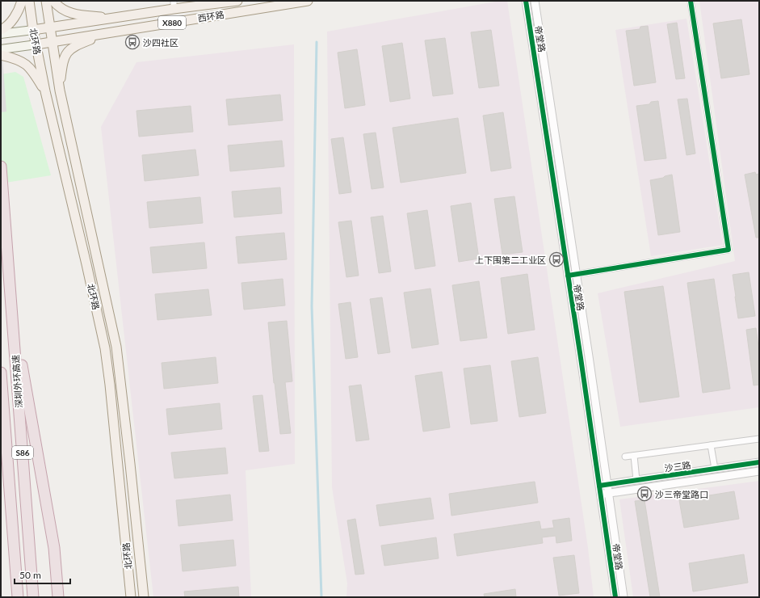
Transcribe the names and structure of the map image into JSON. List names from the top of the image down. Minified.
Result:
{"streets":{"highway":["深圳外环高速","S86"],"main road":["西环路","X880","北环路"],"street":["帝堂路","沙三路"]},"crossings":[["西环路","北环路"],["帝堂路","沙三路"]],"places":{"bus stop":["沙四社区","上下围第二工业区","沙三帝堂路口"]},"scale_bar":"50 m"}
